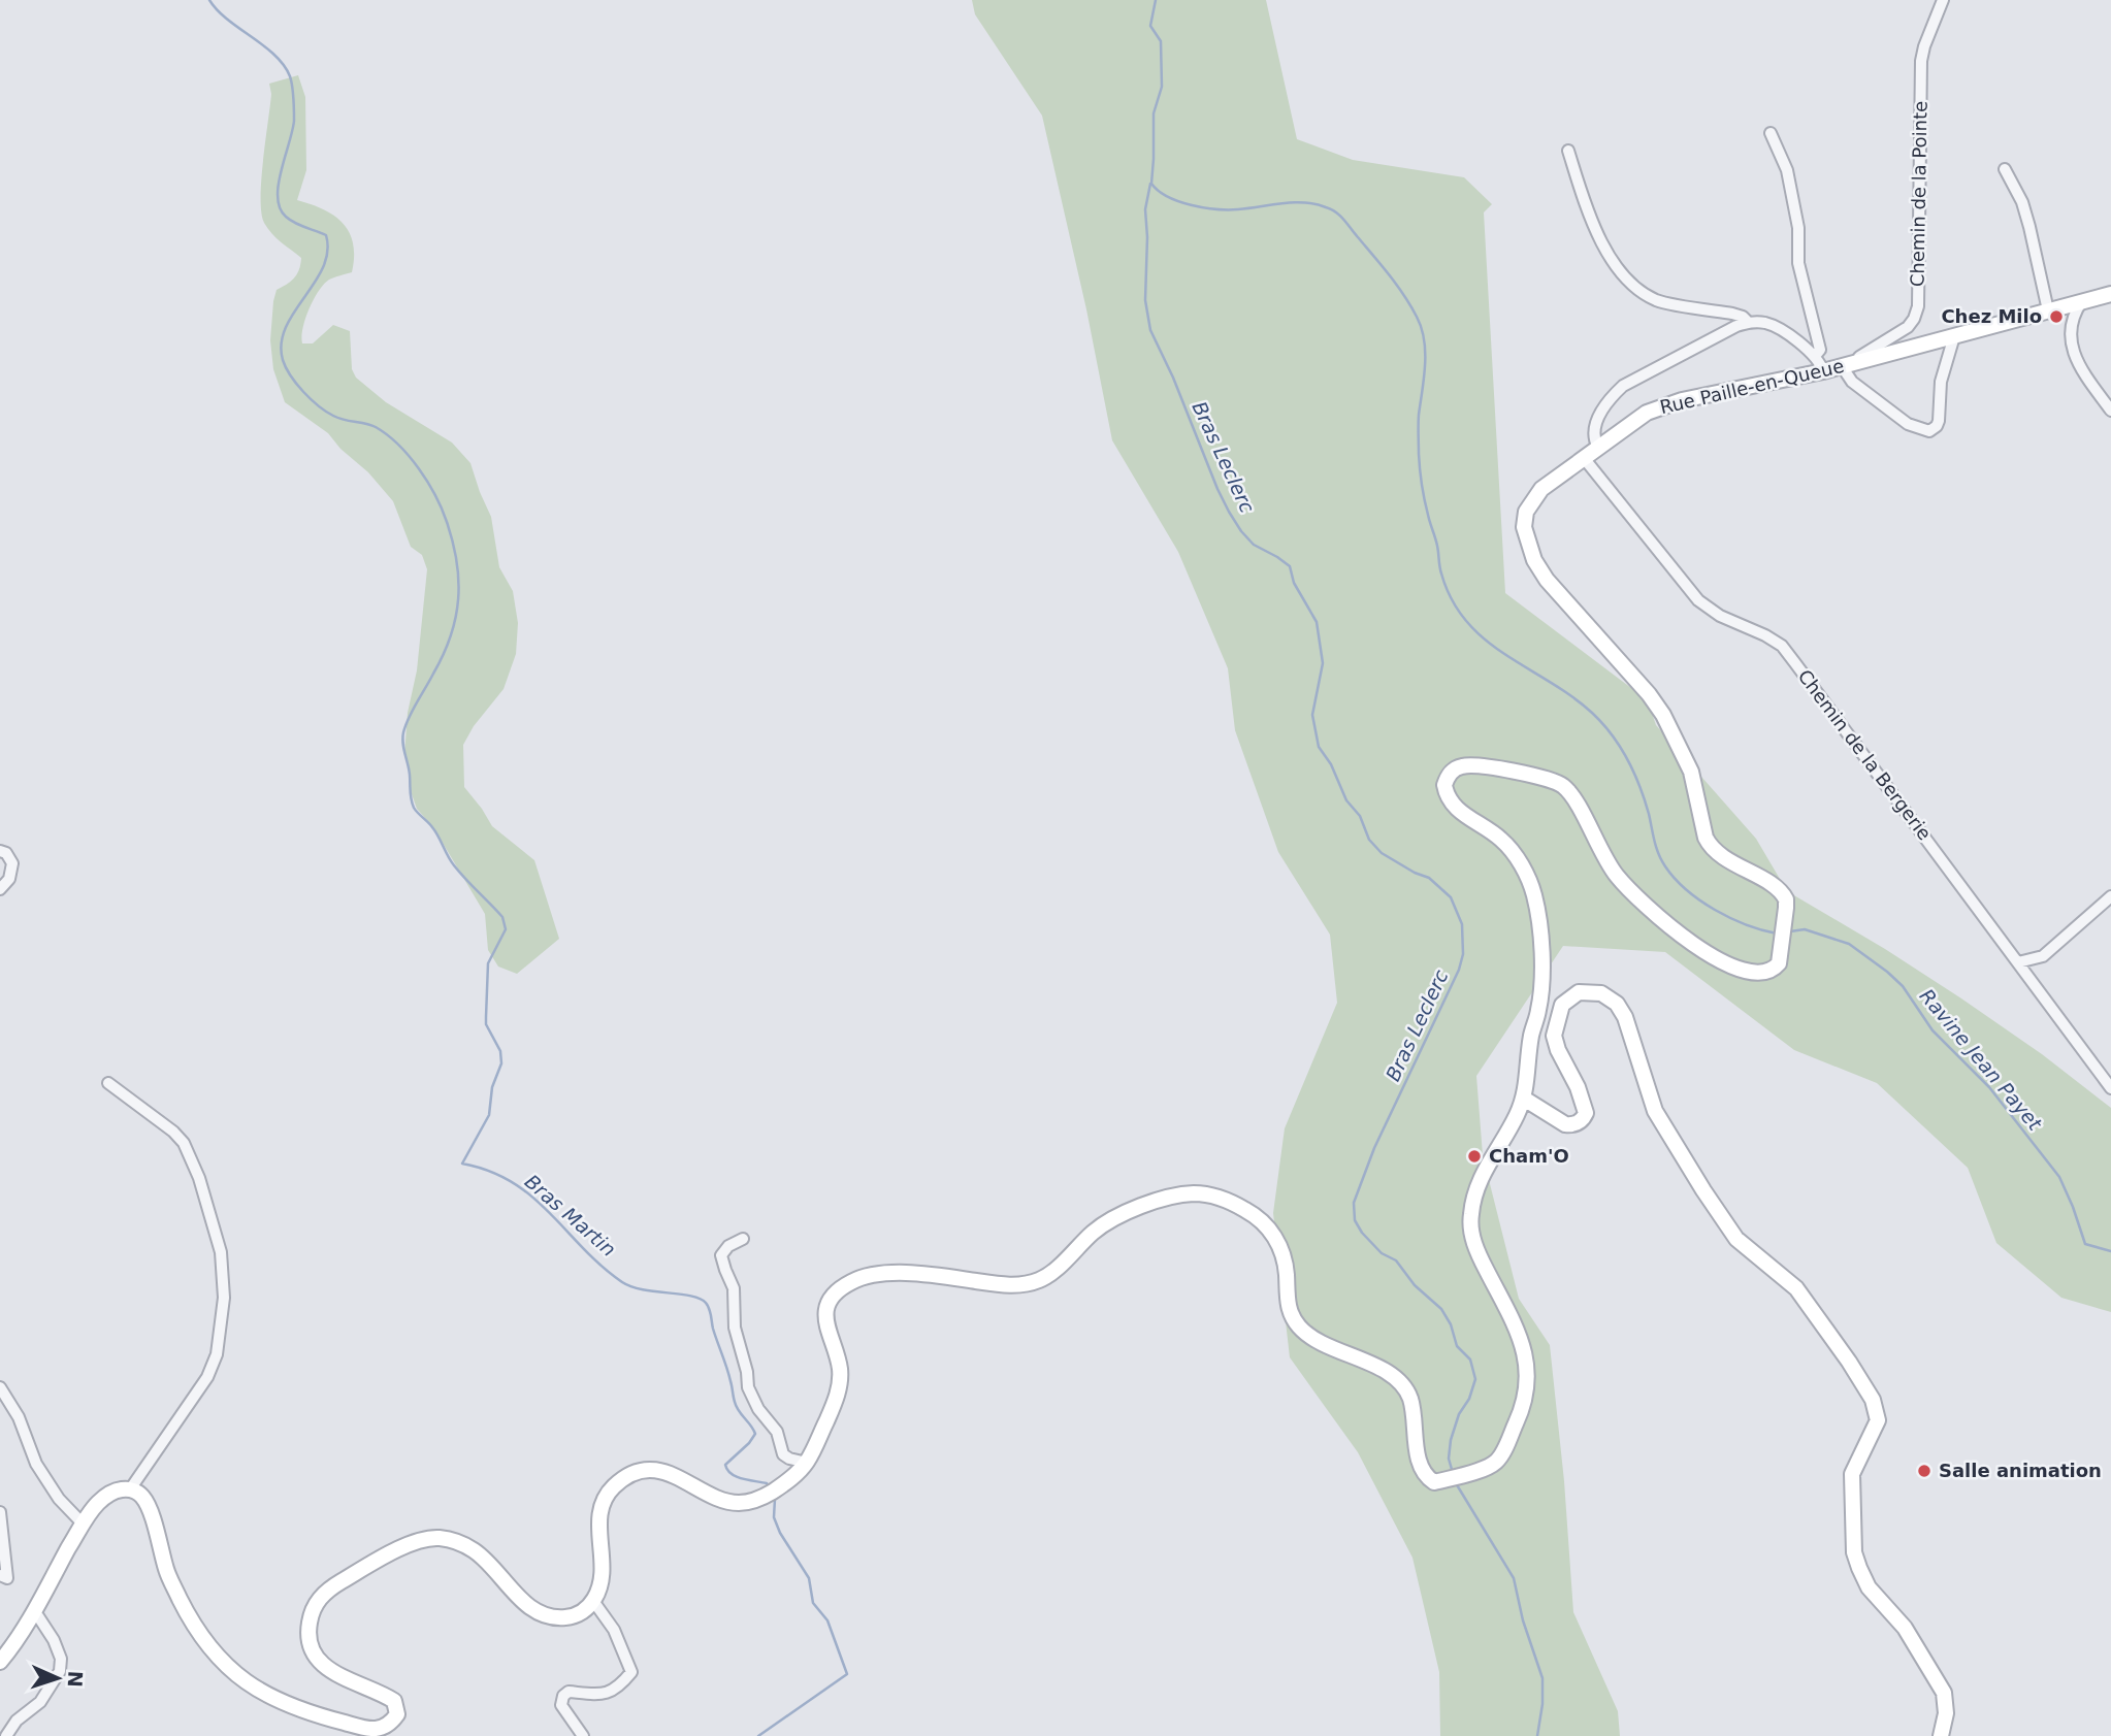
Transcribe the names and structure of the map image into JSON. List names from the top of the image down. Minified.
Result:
{"streets":{"main road":["Rue Paille-en-Queue"],"street":["Chemin de la Pointe","Chemin de la Bergerie"]},"crossings":[["Chemin de la Pointe","Rue Paille-en-Queue"],["Rue Paille-en-Queue","Chemin de la Bergerie"]],"water":["Bras Leclerc","Ravine Jean Payet","Bras Martin"],"places":["Chez Milo","Cham'O","Salle animation"],"north":"right"}
